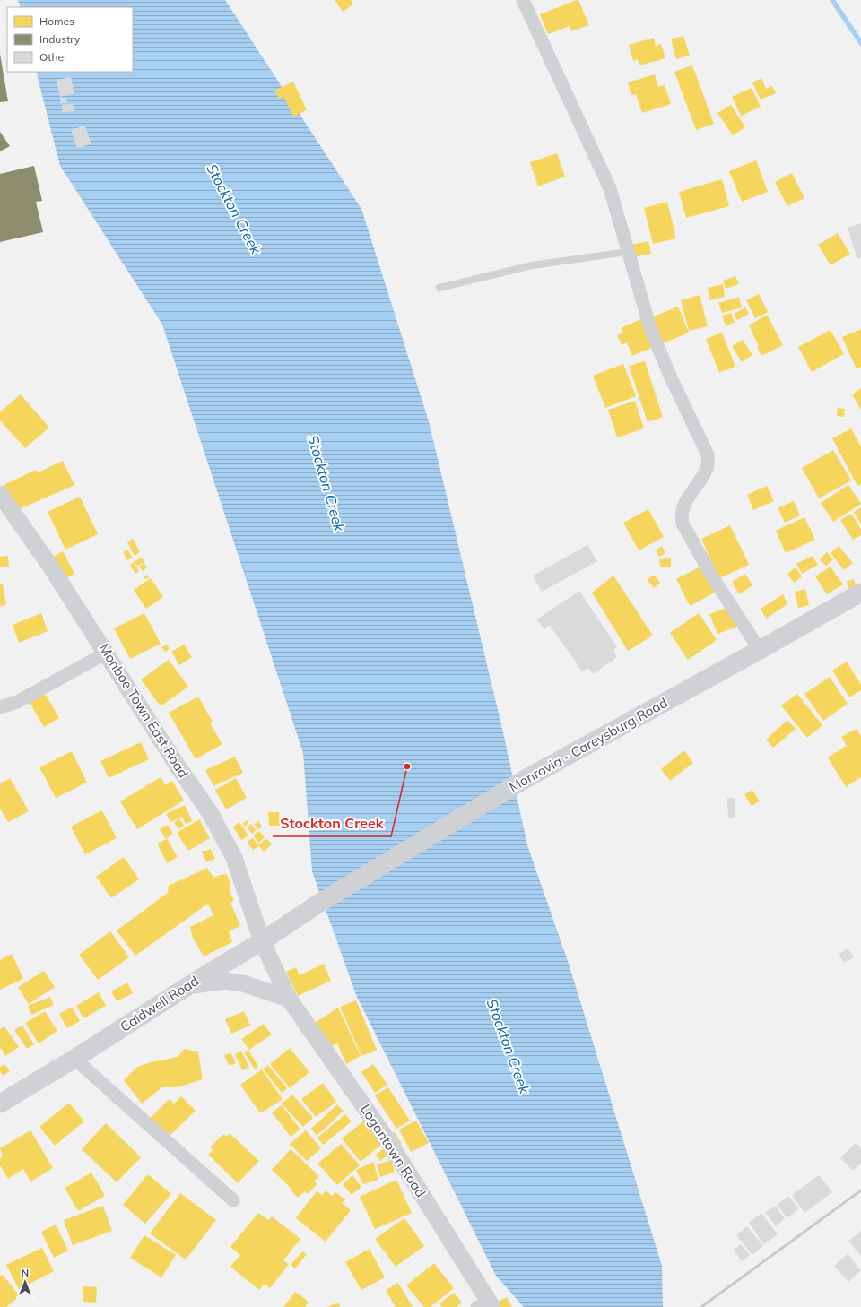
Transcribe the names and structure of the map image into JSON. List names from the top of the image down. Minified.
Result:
{"streets":{"main road":["Monrovia - Careysburg Road","Caldwell Road"],"street":["Monboe Town East Road","Logantown Road"]},"crossings":[["Monboe Town East Road","Caldwell Road"],["Monboe Town East Road","Logantown Road"],["Monrovia - Careysburg Road","Caldwell Road"],["Caldwell Road","Logantown Road"]],"water":["Stockton Creek"],"places":["Stockton Creek"],"legend":["Homes","Industry","Other"],"north":"top"}
